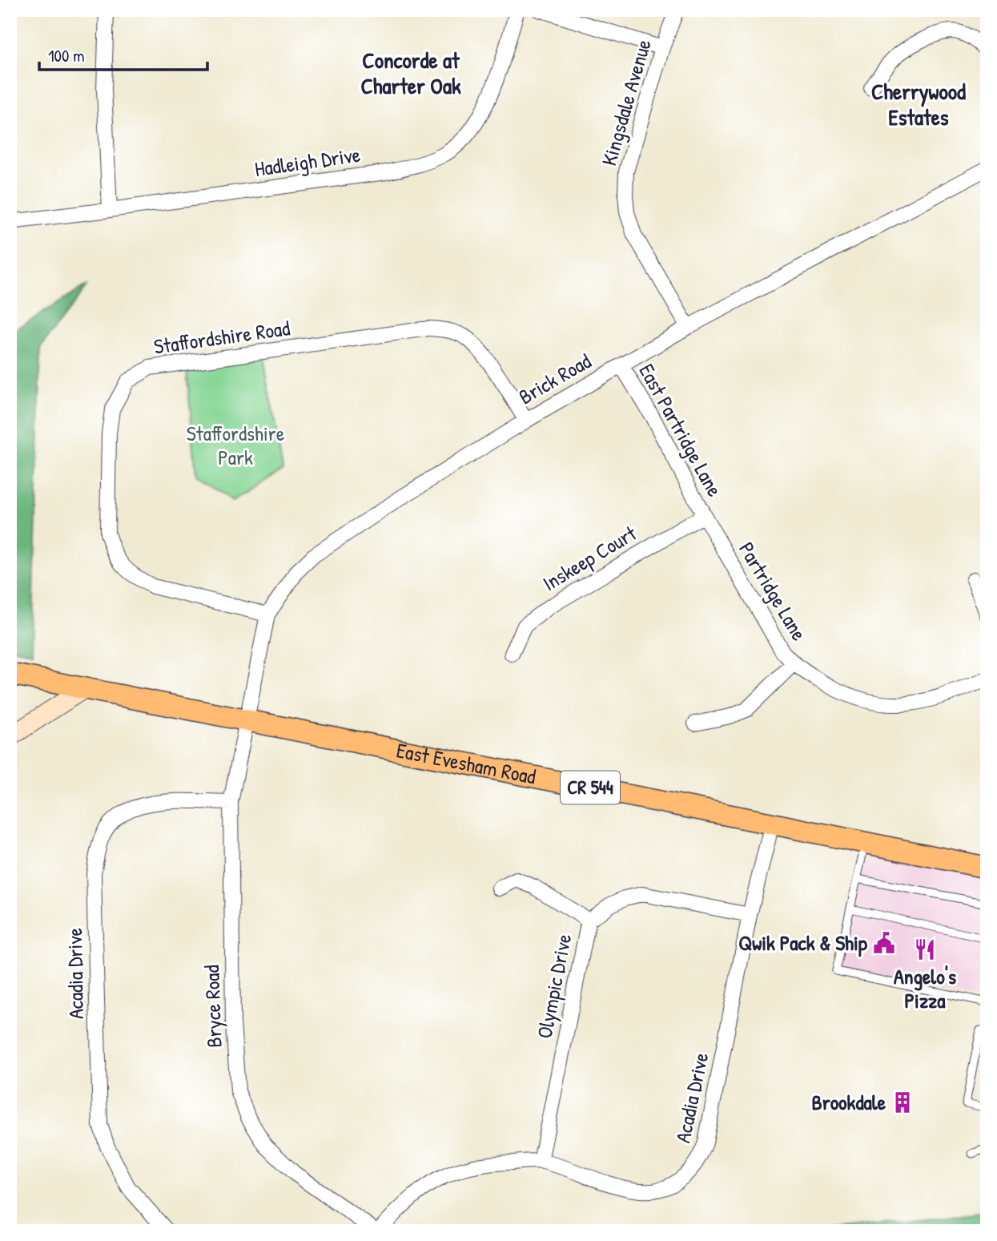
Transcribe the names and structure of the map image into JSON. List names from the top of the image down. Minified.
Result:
{"streets":{"main road":["East Evesham Road","CR 544"],"street":["Kingsdale Avenue","Hadleigh Drive","Staffordshire Road","Brick Road","East Partridge Lane","Inskeep Court","Partridge Lane","Acadia Drive","Olympic Drive","Bryce Road"]},"crossings":[["Kingsdale Avenue","Brick Road"],["Staffordshire Road","Brick Road"],["Brick Road","East Partridge Lane"],["Brick Road","East Evesham Road"],["Brick Road","Bryce Road"],["East Partridge Lane","Inskeep Court"],["East Partridge Lane","Partridge Lane"],["Inskeep Court","Partridge Lane"],["East Evesham Road","Acadia Drive"],["East Evesham Road","Bryce Road"],["Acadia Drive","Olympic Drive"],["Acadia Drive","Bryce Road"]],"districts":["Concorde at Charter Oak","Cherrywood Estates"],"parks":["Staffordshire Park"],"places":{"public building":["Qwik Pack & Ship"],"restaurant":["Angelo's Pizza"],"building":["Brookdale"]},"scale_bar":"100 m"}
